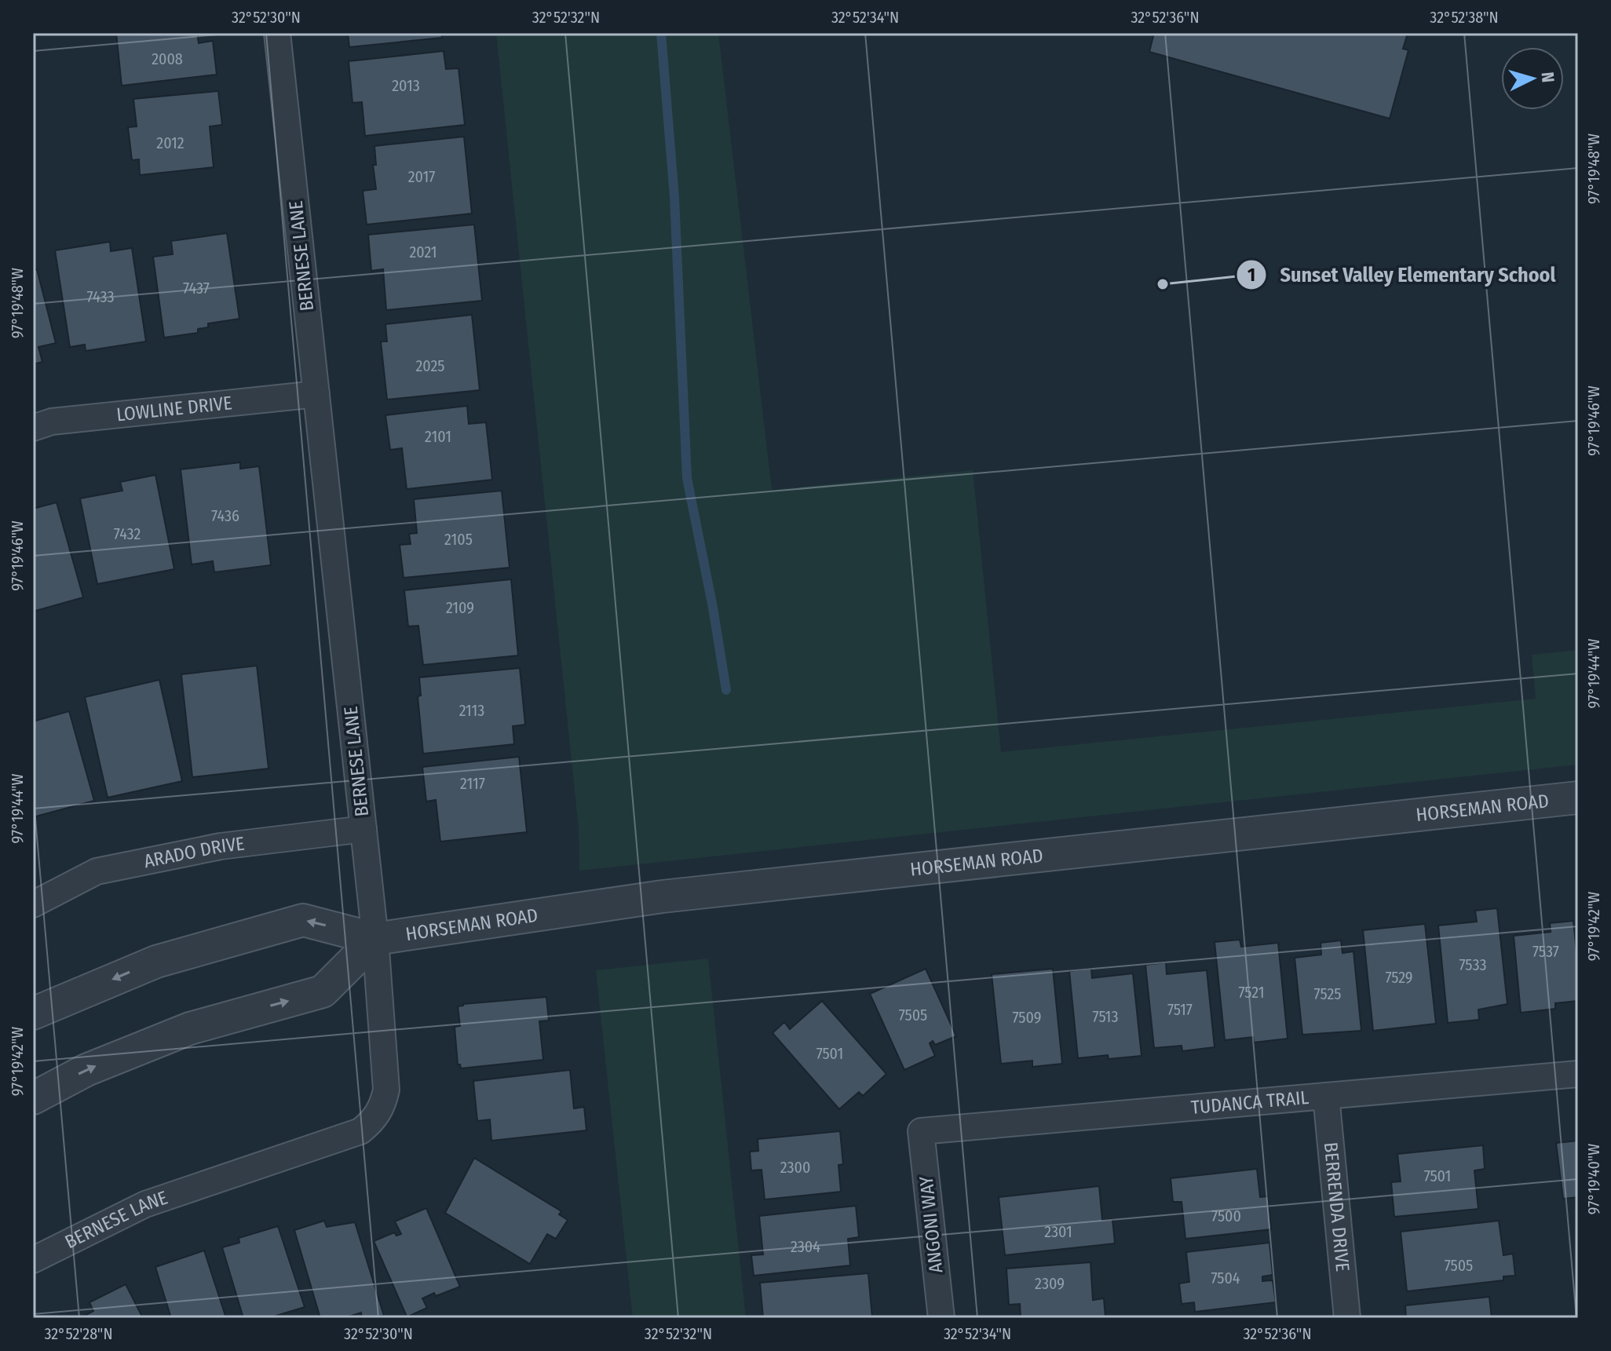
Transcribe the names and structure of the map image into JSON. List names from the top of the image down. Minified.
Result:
{"streets":{"street":["BERNESE LANE","LOWLINE DRIVE","HORSEMAN ROAD","ARADO DRIVE","TUDANCA TRAIL","BERRENDA DRIVE","ANGONI WAY"]},"crossings":[["BERNESE LANE","LOWLINE DRIVE"],["BERNESE LANE","HORSEMAN ROAD"],["BERNESE LANE","ARADO DRIVE"],["TUDANCA TRAIL","BERRENDA DRIVE"],["TUDANCA TRAIL","ANGONI WAY"]],"places":["Sunset Valley Elementary School"],"house_numbers":["2008","2013","2012","2017","2021","7437","7433","2025","2101","7436","7432","2105","2109","2113","2117","7537","7533","7529","7521","7525","7517","7505","7513","7509","7501","2300","7501","7500","2301","2304","7505","7504","2309"],"north":"right","coordinates":["32°52'30\"N","32°52'32\"N","32°52'34\"N","32°52'36\"N","32°52'38\"N","97°19'48\"W","97°19'46\"W","97°19'44\"W","97°19'42\"W","97°19'40\"W","32°52'28\"N"]}
